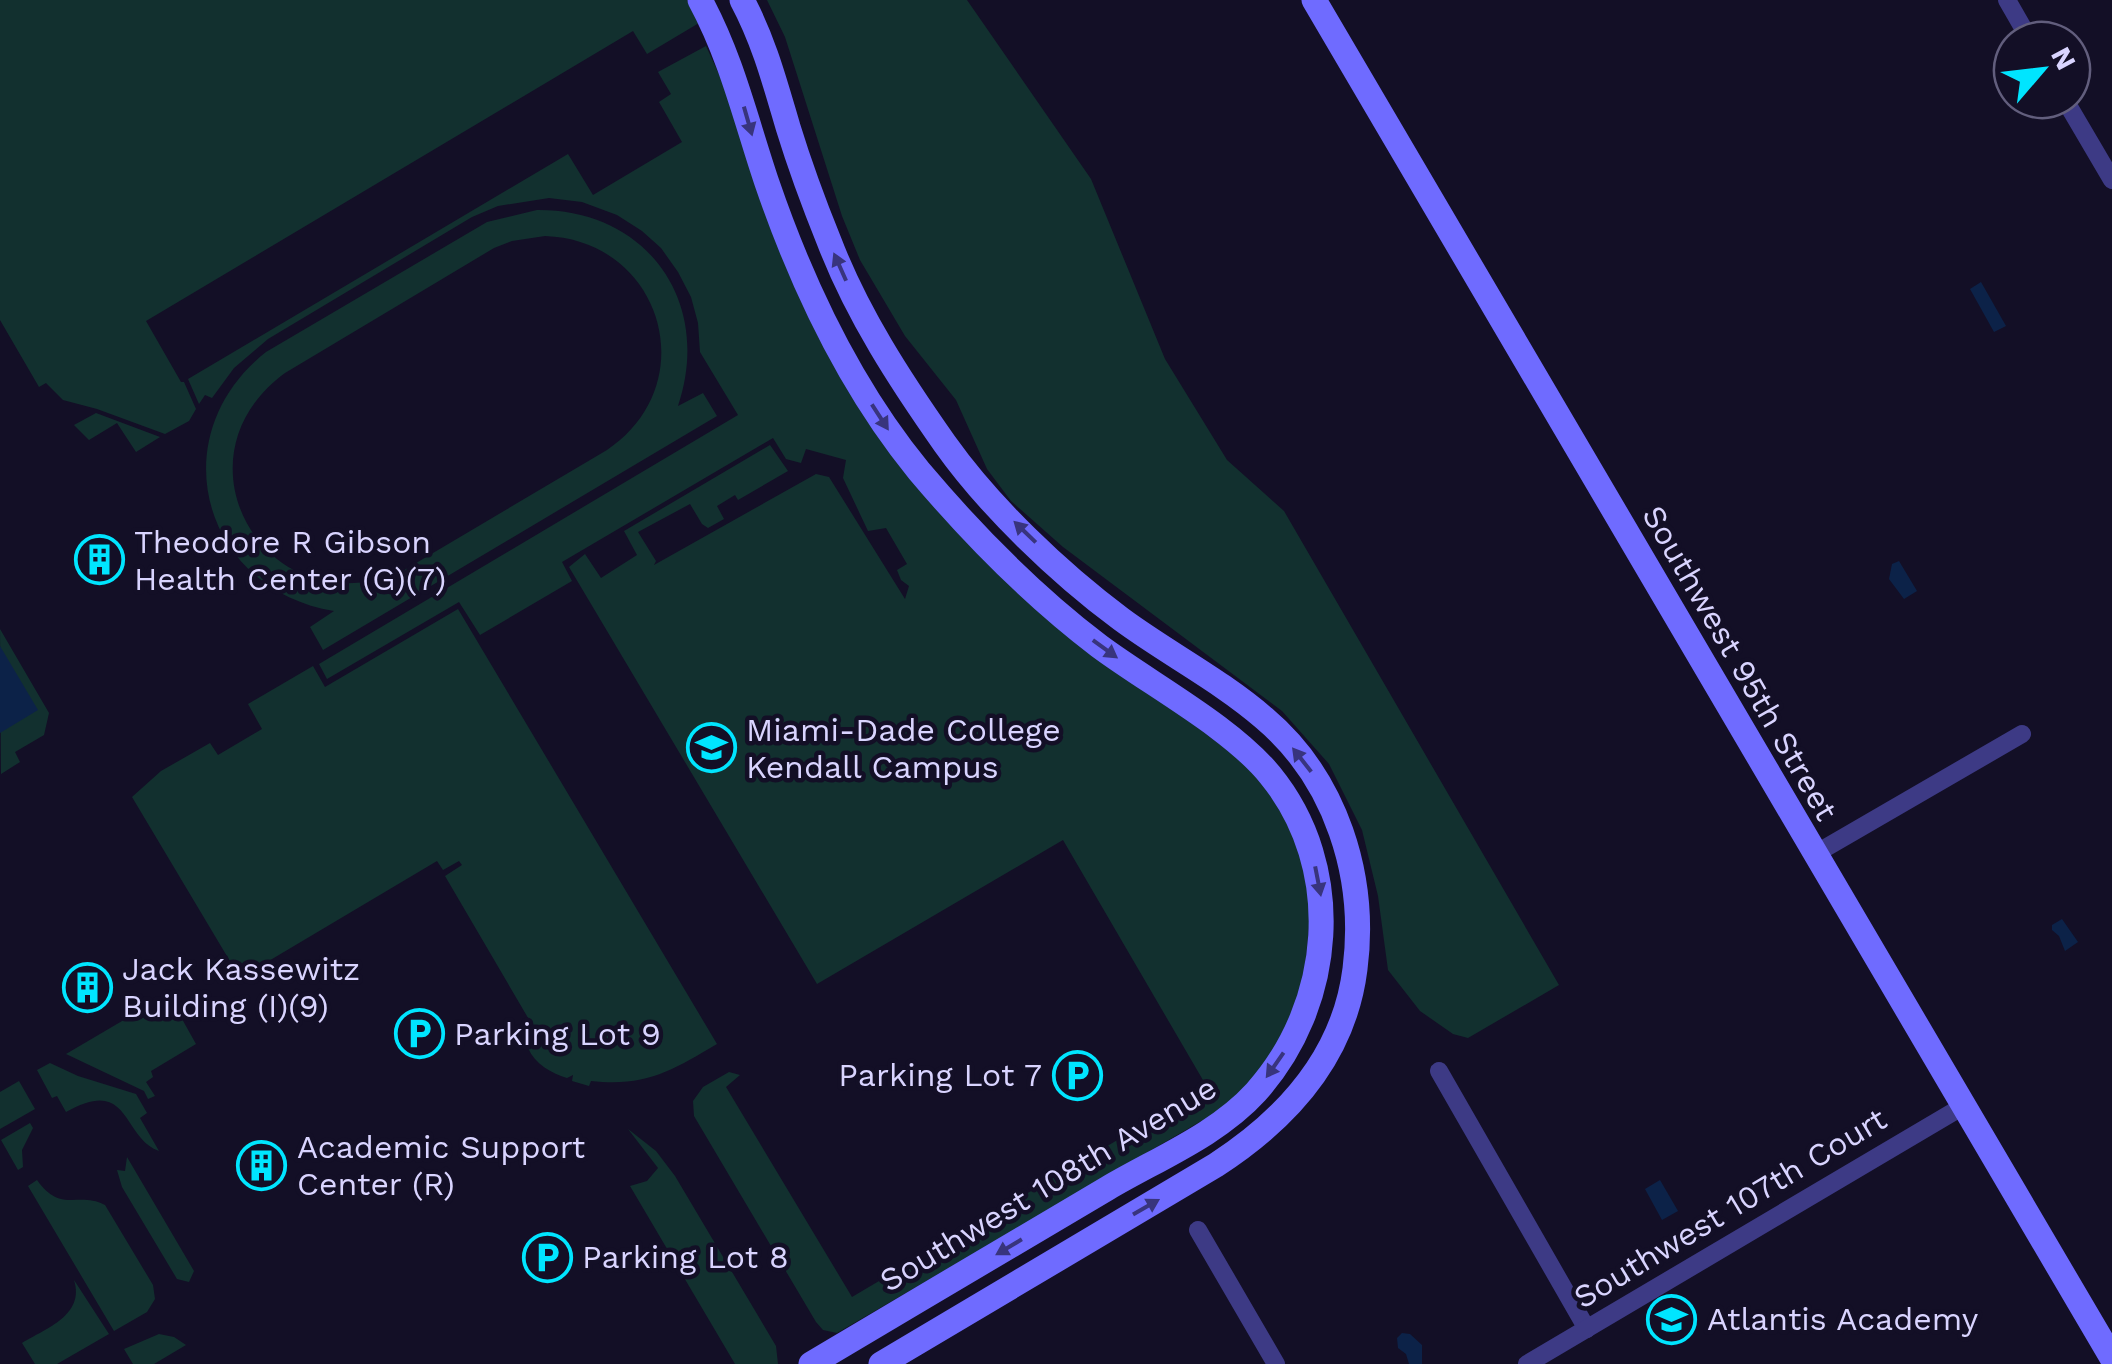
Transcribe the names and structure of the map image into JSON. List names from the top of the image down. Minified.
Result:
{"streets":{"street":["Southwest 95th Street","Southwest 108th Avenue","Southwest 107th Court"]},"crossings":[["Southwest 95th Street","Southwest 107th Court"]],"places":{"building":["Theodore R Gibson Health Center (G)(7)","Jack Kassewitz Building (I)(9)","Academic Support Center (R)"],"school or university":["Miami-Dade College Kendall Campus","Atlantis Academy"],"parking":["Parking Lot 9","Parking Lot 7","Parking Lot 8"]},"north":"top right"}
